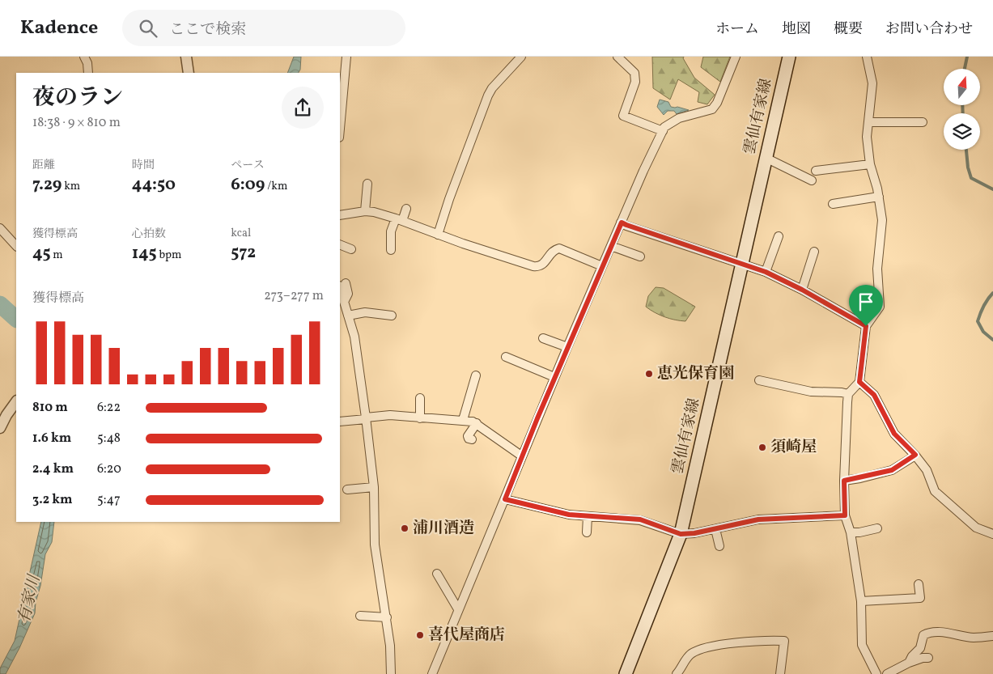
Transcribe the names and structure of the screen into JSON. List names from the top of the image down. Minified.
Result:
{"streets":{"main road":["雲仙有家線"]},"water":["有家川"],"places":["恵光保育園","須崎屋","浦川酒造","喜代屋商店"],"north":"top","page":{"header":"Kadence","search":"ここで検索","nav":["ホーム","地図","概要","お問い合わせ"],"heading":["夜のラン","18:38 · 9 × 810 m"],"stats":[["距離","7.29 km"],["時間","44:50"],["ペース","6:09 /km"],["獲得標高","45 m"],["心拍数","145 bpm"],["kcal","572"]],"chart":["獲得標高","273–277 m"],"list":[{"name":"810 m","note":"6:22"},{"name":"1.6 km","note":"5:48"},{"name":"2.4 km","note":"6:20"},{"name":"3.2 km","note":"5:47"}]}}
